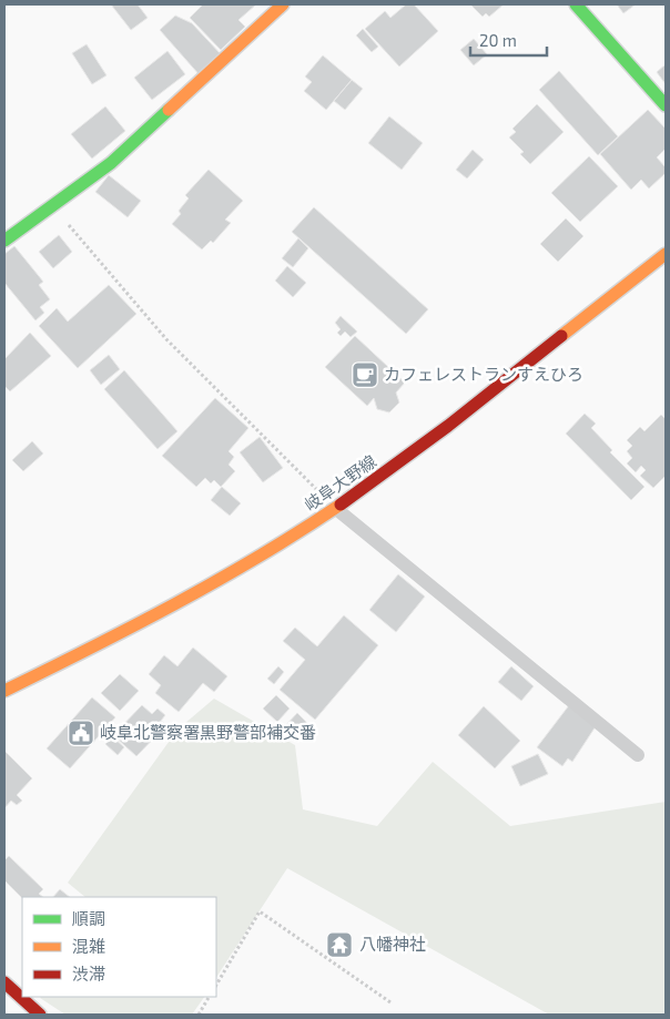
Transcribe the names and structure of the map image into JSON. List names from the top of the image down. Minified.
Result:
{"streets":{"main road":["岐阜大野線"]},"places":{"cafe":["カフェレストランすえひろ"],"public building":["岐阜北警察署黒野警部補交番"],"temple":["八幡神社"]},"legend":["順調","混雑","渋滞"],"scale_bar":"20 m"}
